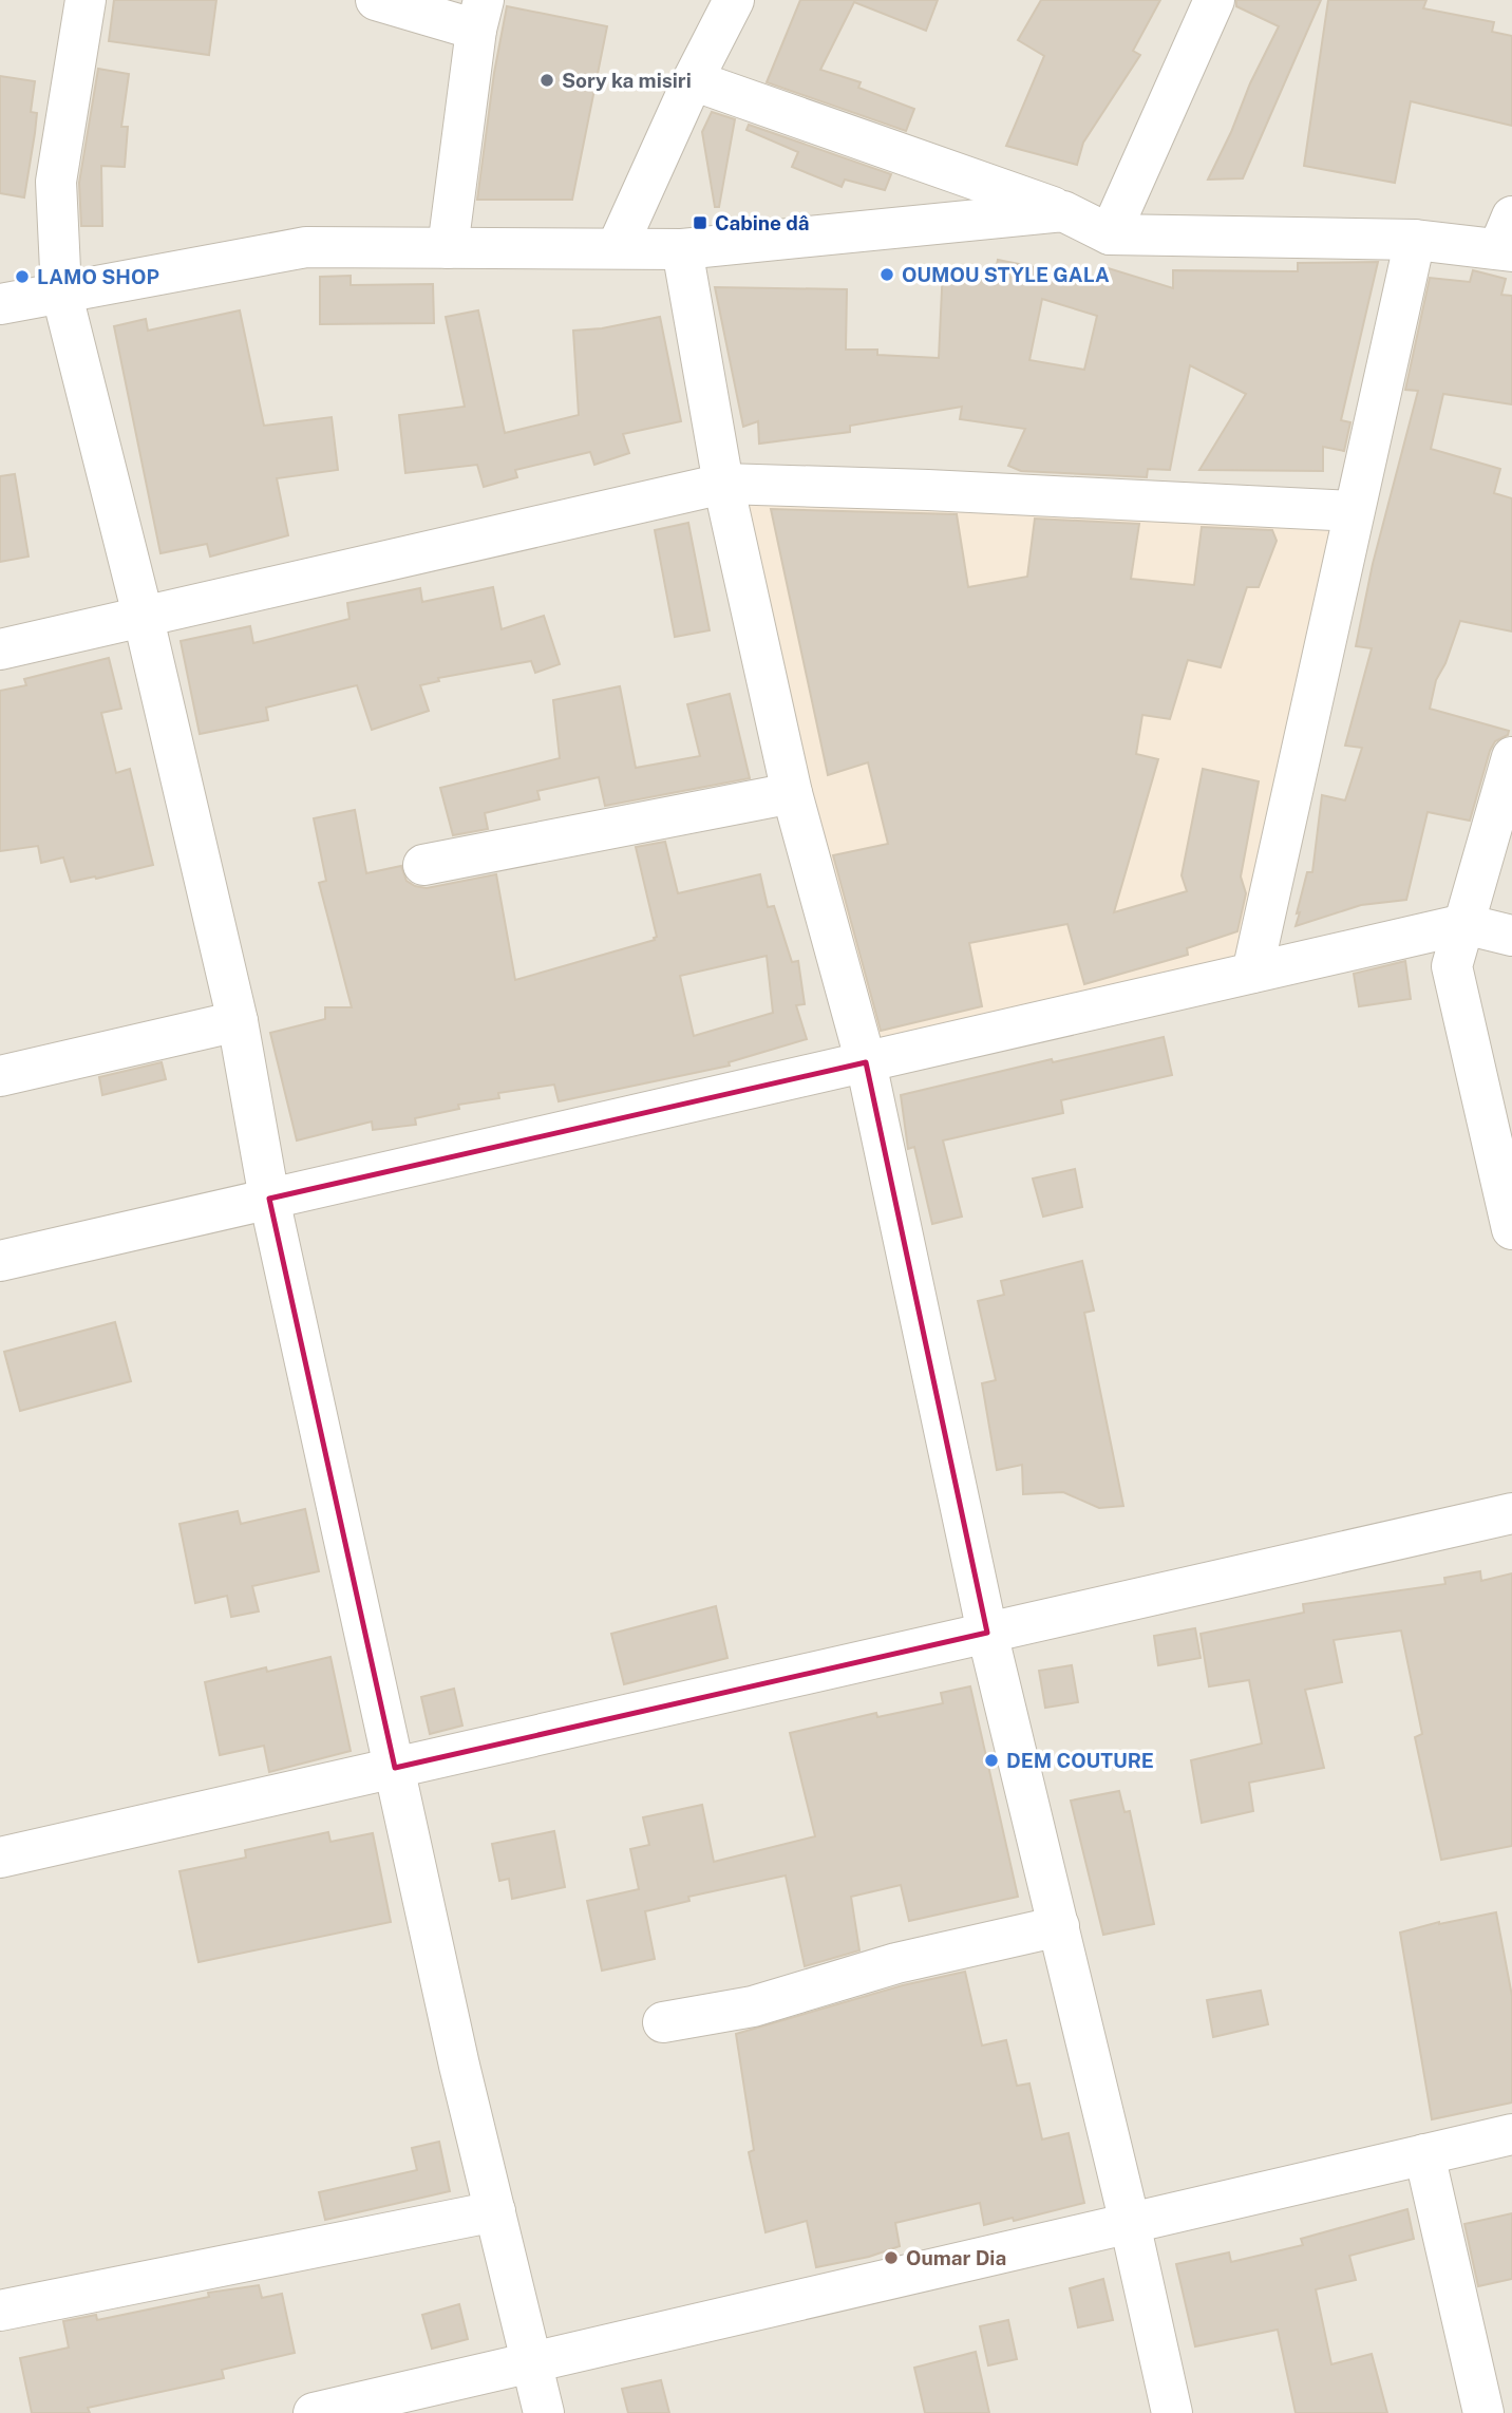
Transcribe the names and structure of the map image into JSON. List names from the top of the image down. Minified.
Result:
{"places":{"other":["Sory ka misiri","OUMOU STYLE GALA","LAMO SHOP","DEM COUTURE","Oumar Dia"],"transit":["Cabine dâ"]}}
